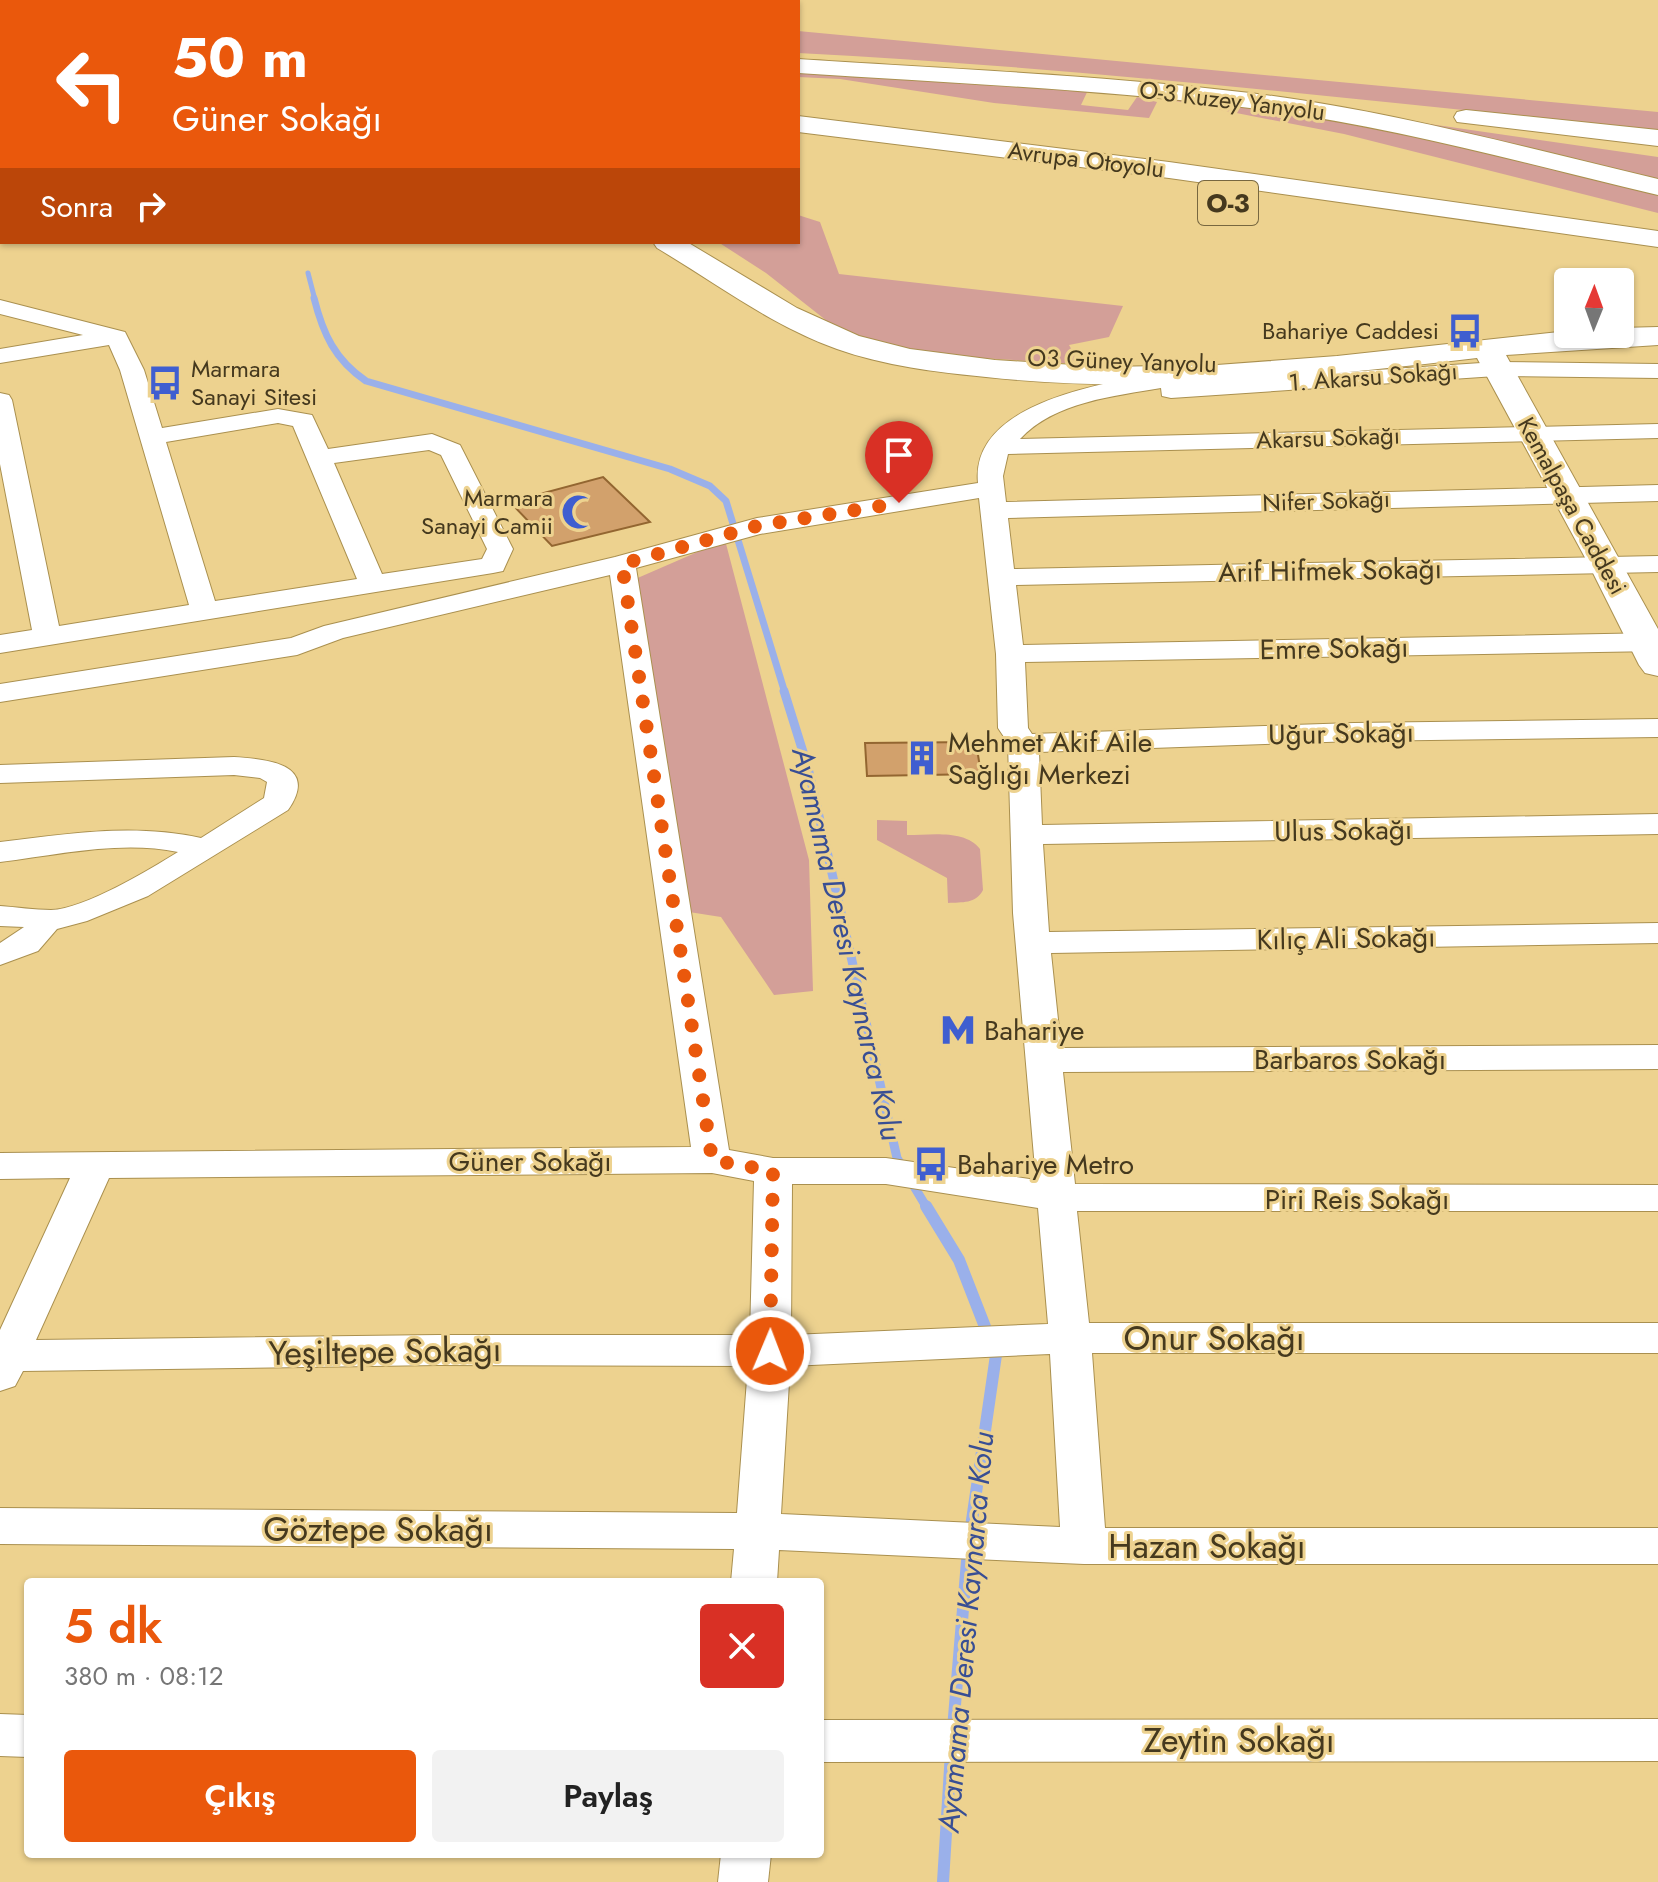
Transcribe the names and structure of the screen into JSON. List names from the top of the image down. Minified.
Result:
{"streets":{"main road":["O-3 Kuzey Yanyolu","Avrupa Otoyolu","O-3","O3 Güney Yanyolu","Kemalpaşa Caddesi"],"street":["1. Akarsu Sokağı","Akarsu Sokağı","Nifer Sokağı","Arif Hifmek Sokağı","Emre Sokağı","Uğur Sokağı","Ulus Sokağı","Kılıç Ali Sokağı","Barbaros Sokağı","Güner Sokağı","Piri Reis Sokağı","Onur Sokağı","Yeşiltepe Sokağı","Göztepe Sokağı","Hazan Sokağı","Zeytin Sokağı"]},"crossings":[["1. Akarsu Sokağı","Kemalpaşa Caddesi"],["Akarsu Sokağı","Kemalpaşa Caddesi"],["Nifer Sokağı","Kemalpaşa Caddesi"],["Kemalpaşa Caddesi","Arif Hifmek Sokağı"],["Kemalpaşa Caddesi","Emre Sokağı"],["Güner Sokağı","Piri Reis Sokağı"],["Onur Sokağı","Yeşiltepe Sokağı"],["Göztepe Sokağı","Hazan Sokağı"]],"water":["Ayamama Deresi Kaynarca Kolu"],"places":{"bus stop":["Bahariye Caddesi","Marmara Sanayi Sitesi","Bahariye Metro"],"mosque":["Marmara Sanayi Camii"],"building":["Mehmet Akif Aile Sağlığı Merkezi"],"metro station":["Bahariye"]},"north":"top","page":{"turn":["50 m","Güner Sokağı"],"then":"Sonra","heading":["5 dk","380 m · 08:12"],"buttons":["Çıkış","Paylaş"]}}
